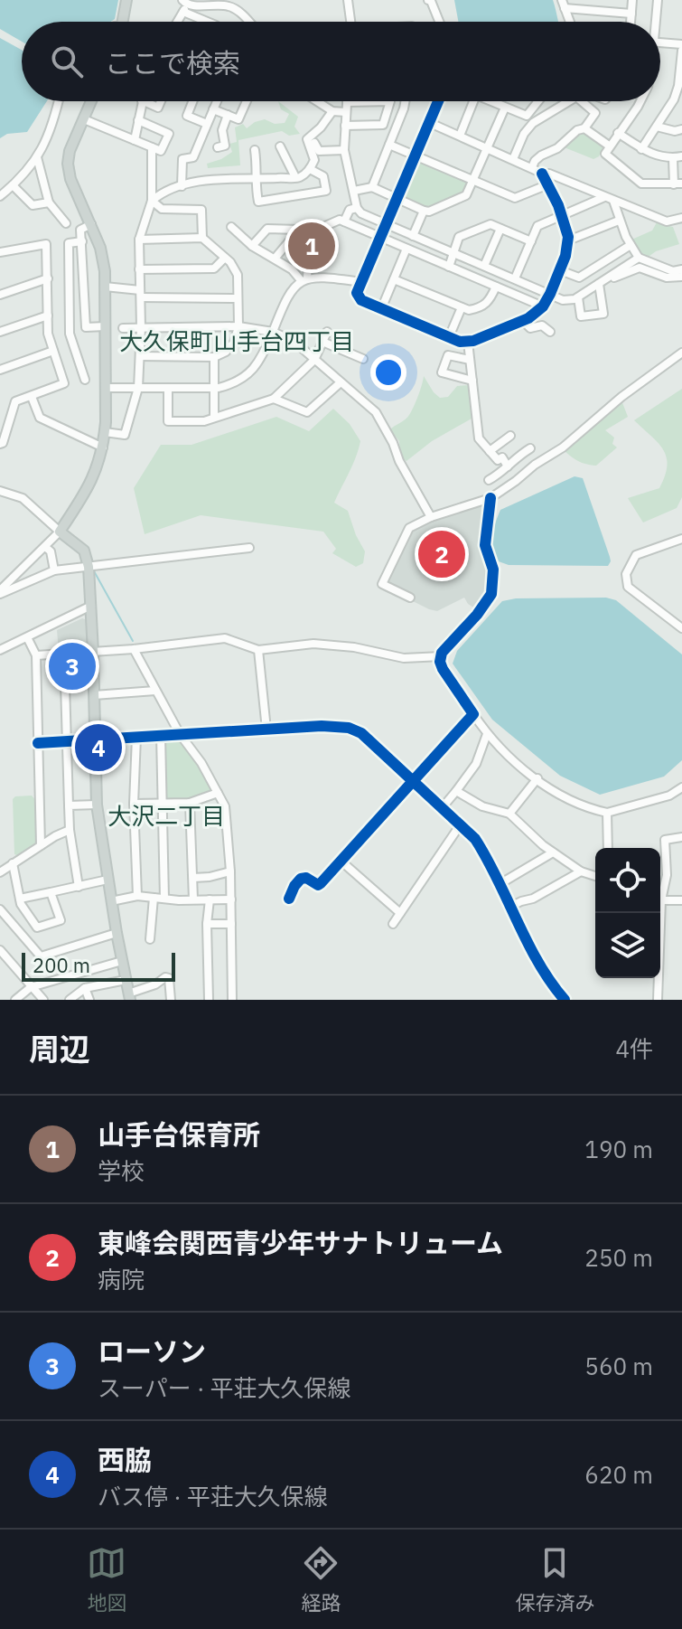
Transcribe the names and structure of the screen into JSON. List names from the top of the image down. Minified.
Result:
{"districts":["大久保町山手台四丁目","大沢二丁目"],"scale_bar":"200 m","page":{"search":"ここで検索","pins":["1","2","3","4"],"scale":"200 m","heading":["周辺","4件"],"list":[{"mark":"1","name":"山手台保育所","note":"学校","value":"190 m"},{"mark":"2","name":"東峰会関西青少年サナトリューム","note":"病院","value":"250 m"},{"mark":"3","name":"ローソン","note":"スーパー · 平荘大久保線","value":"560 m"},{"mark":"4","name":"西脇","note":"バス停 · 平荘大久保線","value":"620 m"}],"nav":["地図","経路","保存済み"]}}
